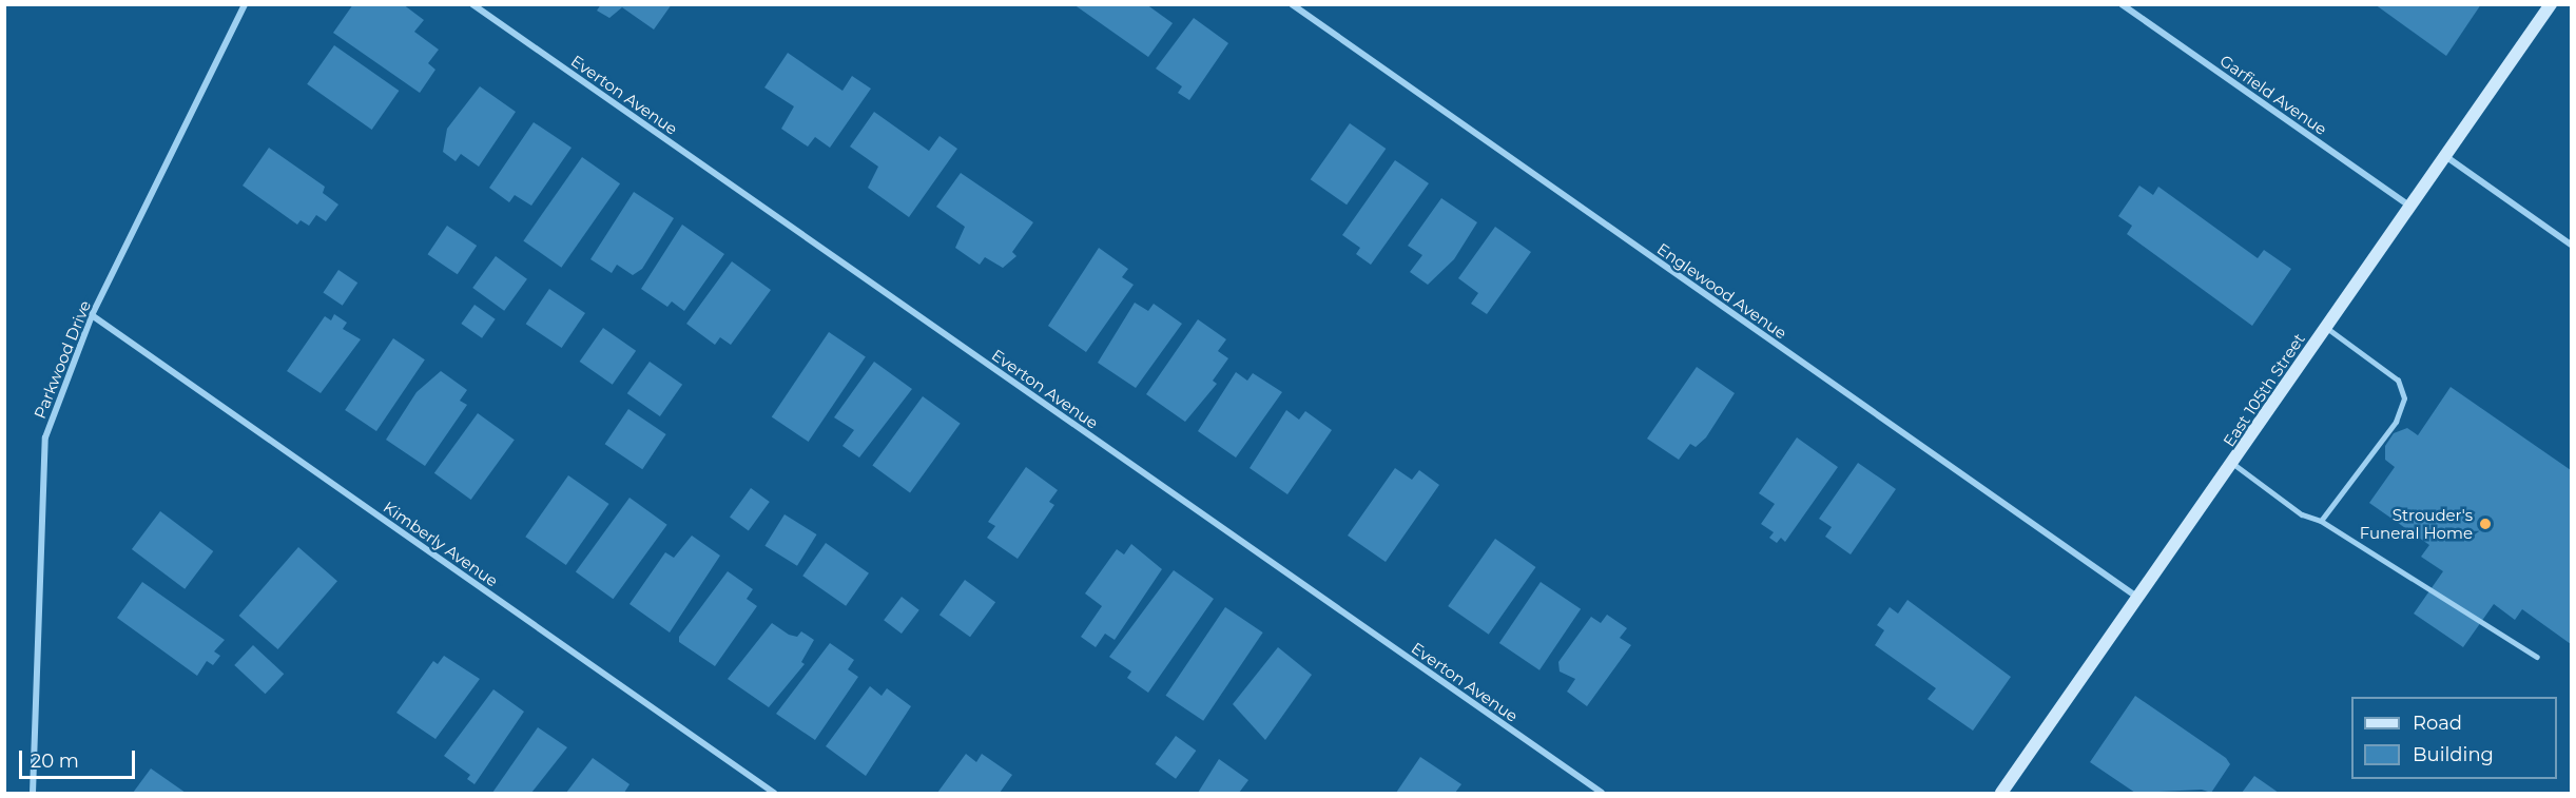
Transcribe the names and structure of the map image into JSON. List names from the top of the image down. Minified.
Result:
{"streets":{"main road":["East 105th Street"],"street":["Everton Avenue","Garfield Avenue","Englewood Avenue","Parkwood Drive","Kimberly Avenue"]},"crossings":[["Garfield Avenue","East 105th Street"],["Englewood Avenue","East 105th Street"],["Parkwood Drive","Kimberly Avenue"]],"places":["Strouder's Funeral Home"],"legend":["Road","Building"],"scale_bar":"20 m"}
